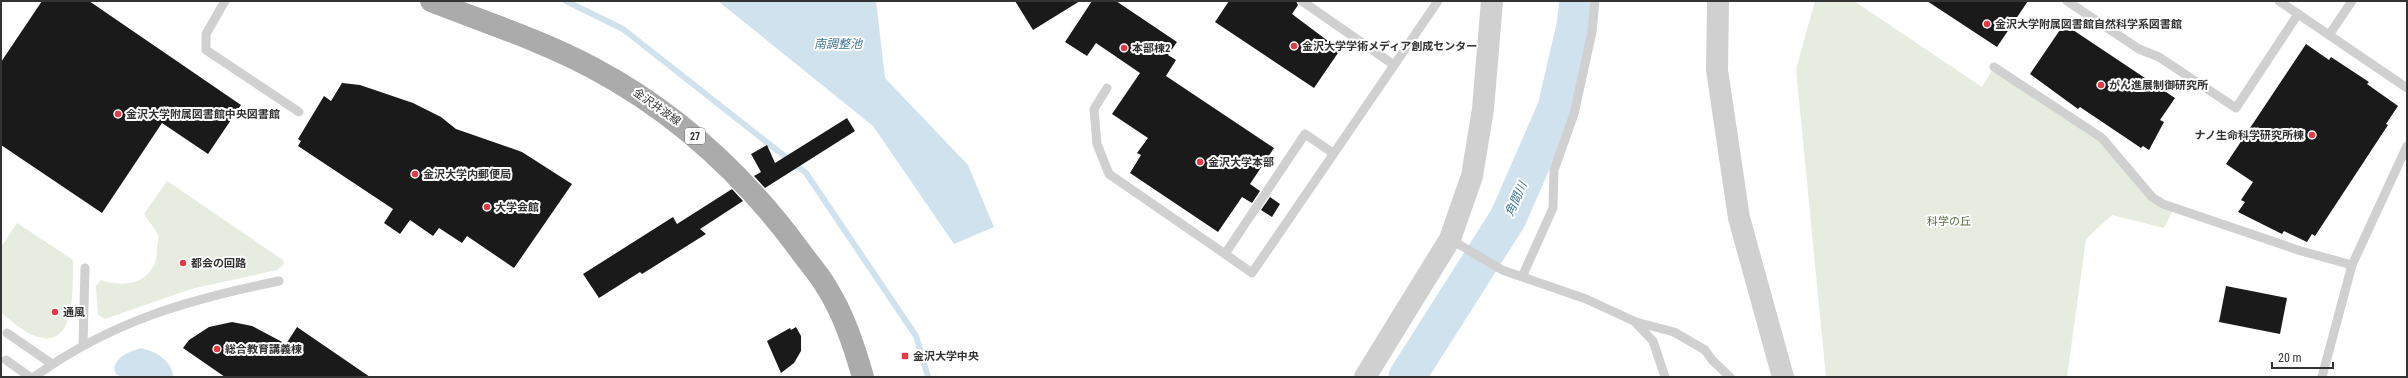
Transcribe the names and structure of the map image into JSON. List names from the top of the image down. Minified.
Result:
{"streets":{"main road":["金沢井波線","27"]},"water":["南調整池","角間川"],"parks":["科学の丘"],"places":{"other":["金沢大学附属図書館自然科学系図書館","金沢大学学術メディア創成センター","本部棟2","がん進展制御研究所","金沢大学附属図書館中央図書館","ナノ生命科学研究所棟","金沢大学本部","金沢大学内郵便局","大学会館","都会の回路","通風","総合教育講義棟"],"transit":["金沢大学中央"]},"scale_bar":"20 m"}
